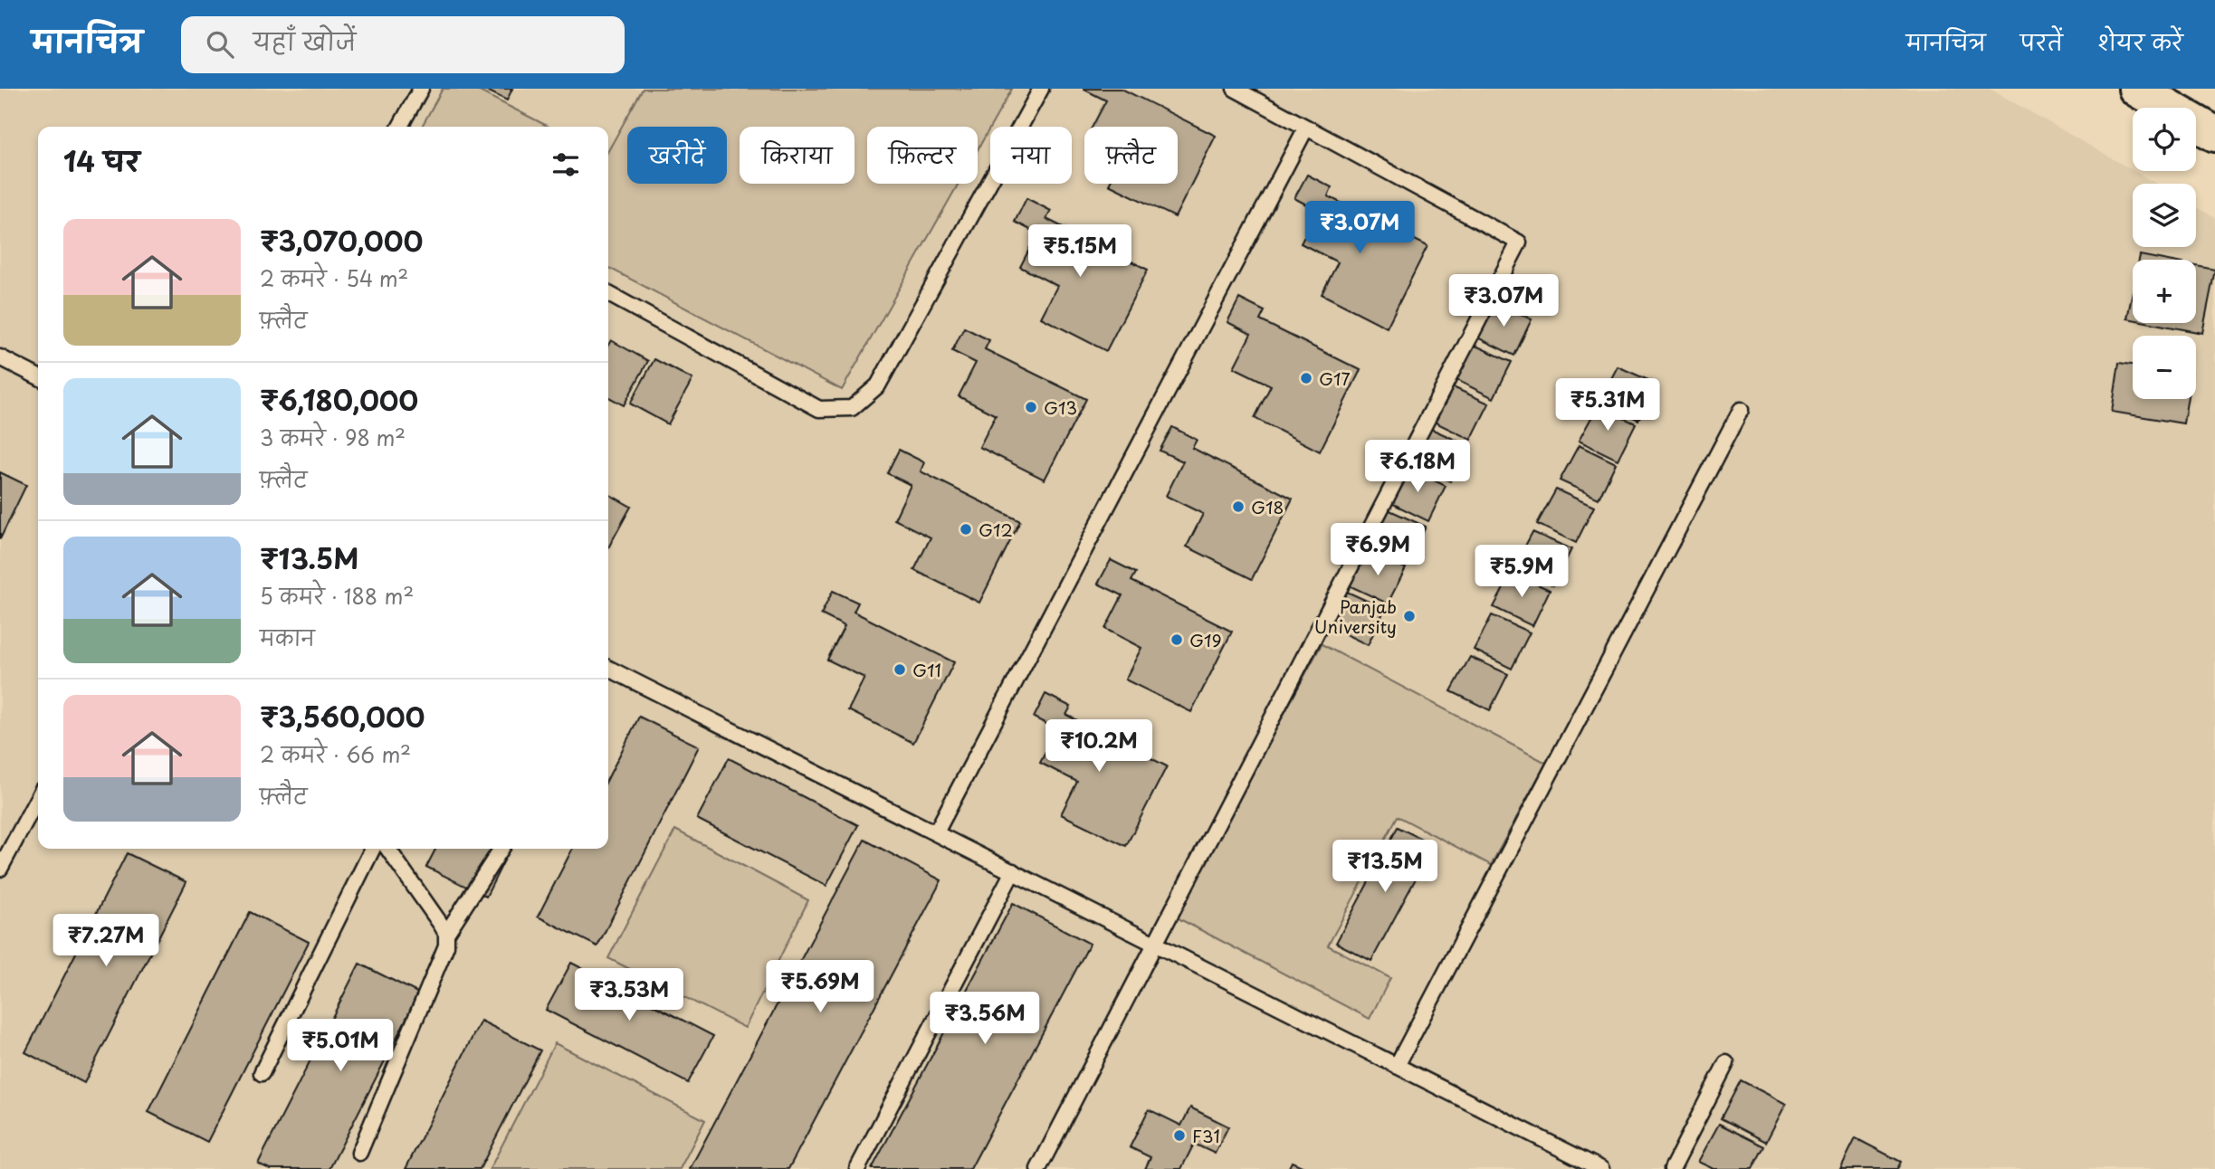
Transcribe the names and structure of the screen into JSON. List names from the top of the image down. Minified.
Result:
{"places":["G17","G13","G18","G12","Panjab University","G19","G11","F31"],"page":{"header":"मानचित्र","search":"यहाँ खोजें","nav":["मानचित्र","परतें","शेयर करें"],"map_buttons":["+","−"],"chip":["खरीदें","किराया","फ़िल्टर","नया","फ़्लैट"],"heading":"14 घर","price":["₹3.07M","₹5.15M","₹3.07M","₹5.31M","₹6.18M","₹6.9M","₹5.9M","₹10.2M","₹13.5M","₹7.27M","₹5.69M","₹3.53M","₹3.56M","₹5.01M"],"list":[{"name":"₹3,070,000","note":"2 कमरे · 54 m² · फ़्लैट"},{"name":"₹6,180,000","note":"3 कमरे · 98 m² · फ़्लैट"},{"name":"₹13.5M","note":"5 कमरे · 188 m² · मकान"},{"name":"₹3,560,000","note":"2 कमरे · 66 m² · फ़्लैट"}]}}
